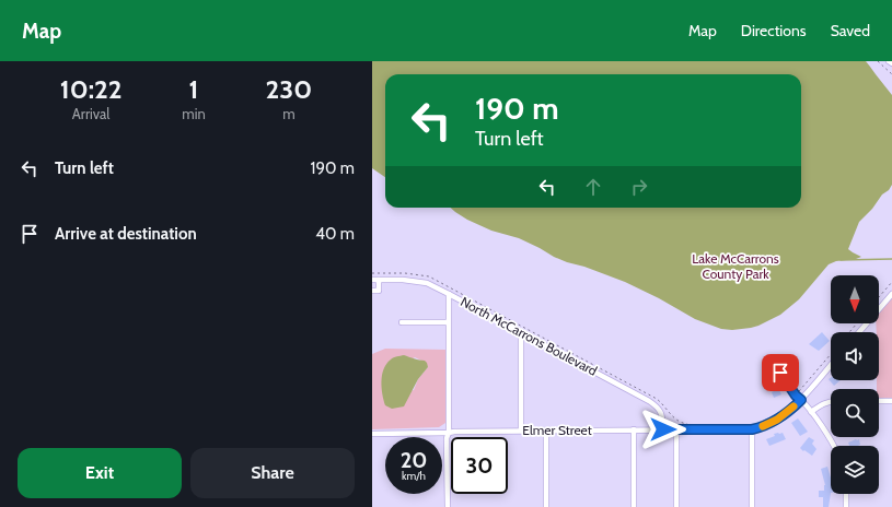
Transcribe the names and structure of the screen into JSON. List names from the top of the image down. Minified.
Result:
{"streets":{"street":["North McCarrons Boulevard","Elmer Street"]},"crossings":[["North McCarrons Boulevard","Elmer Street"]],"parks":["Lake McCarrons County Park"],"north":"bottom","page":{"header":"Map","nav":["Map","Directions","Saved"],"eta":["10:22","Arrival","1","min","230","m"],"turn":["190 m","Turn left"],"list":[{"name":"Turn left","value":"190 m"},{"name":"Arrive at destination","value":"40 m"}],"speed":"20 km/h","limit":"30","buttons":["Exit","Share"]}}
